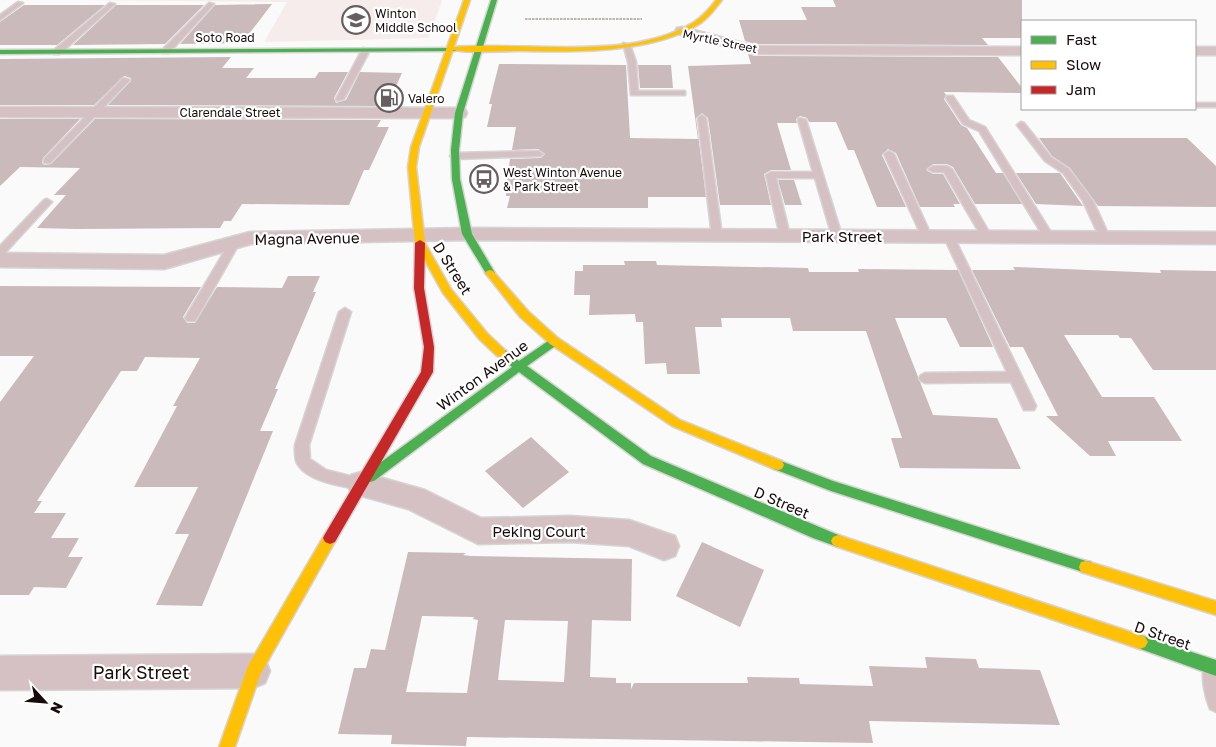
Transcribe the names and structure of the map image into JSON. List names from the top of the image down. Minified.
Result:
{"streets":{"main road":["Soto Road","Myrtle Street","D Street","Winton Avenue"],"street":["Clarendale Street","Park Street","Magna Avenue","Peking Court"]},"crossings":[["Soto Road","Myrtle Street"],["Myrtle Street","Winton Avenue"],["Clarendale Street","Winton Avenue"],["Park Street","Magna Avenue"],["Park Street","Winton Avenue"],["Magna Avenue","D Street"],["Magna Avenue","Winton Avenue"],["D Street","Winton Avenue"],["Winton Avenue","Peking Court"]],"places":{"school or university":["Winton Middle School"],"fuel station":["Valero"],"bus stop":["West Winton Avenue & Park Street"]},"legend":["Fast","Slow","Jam"],"north":"bottom right"}
